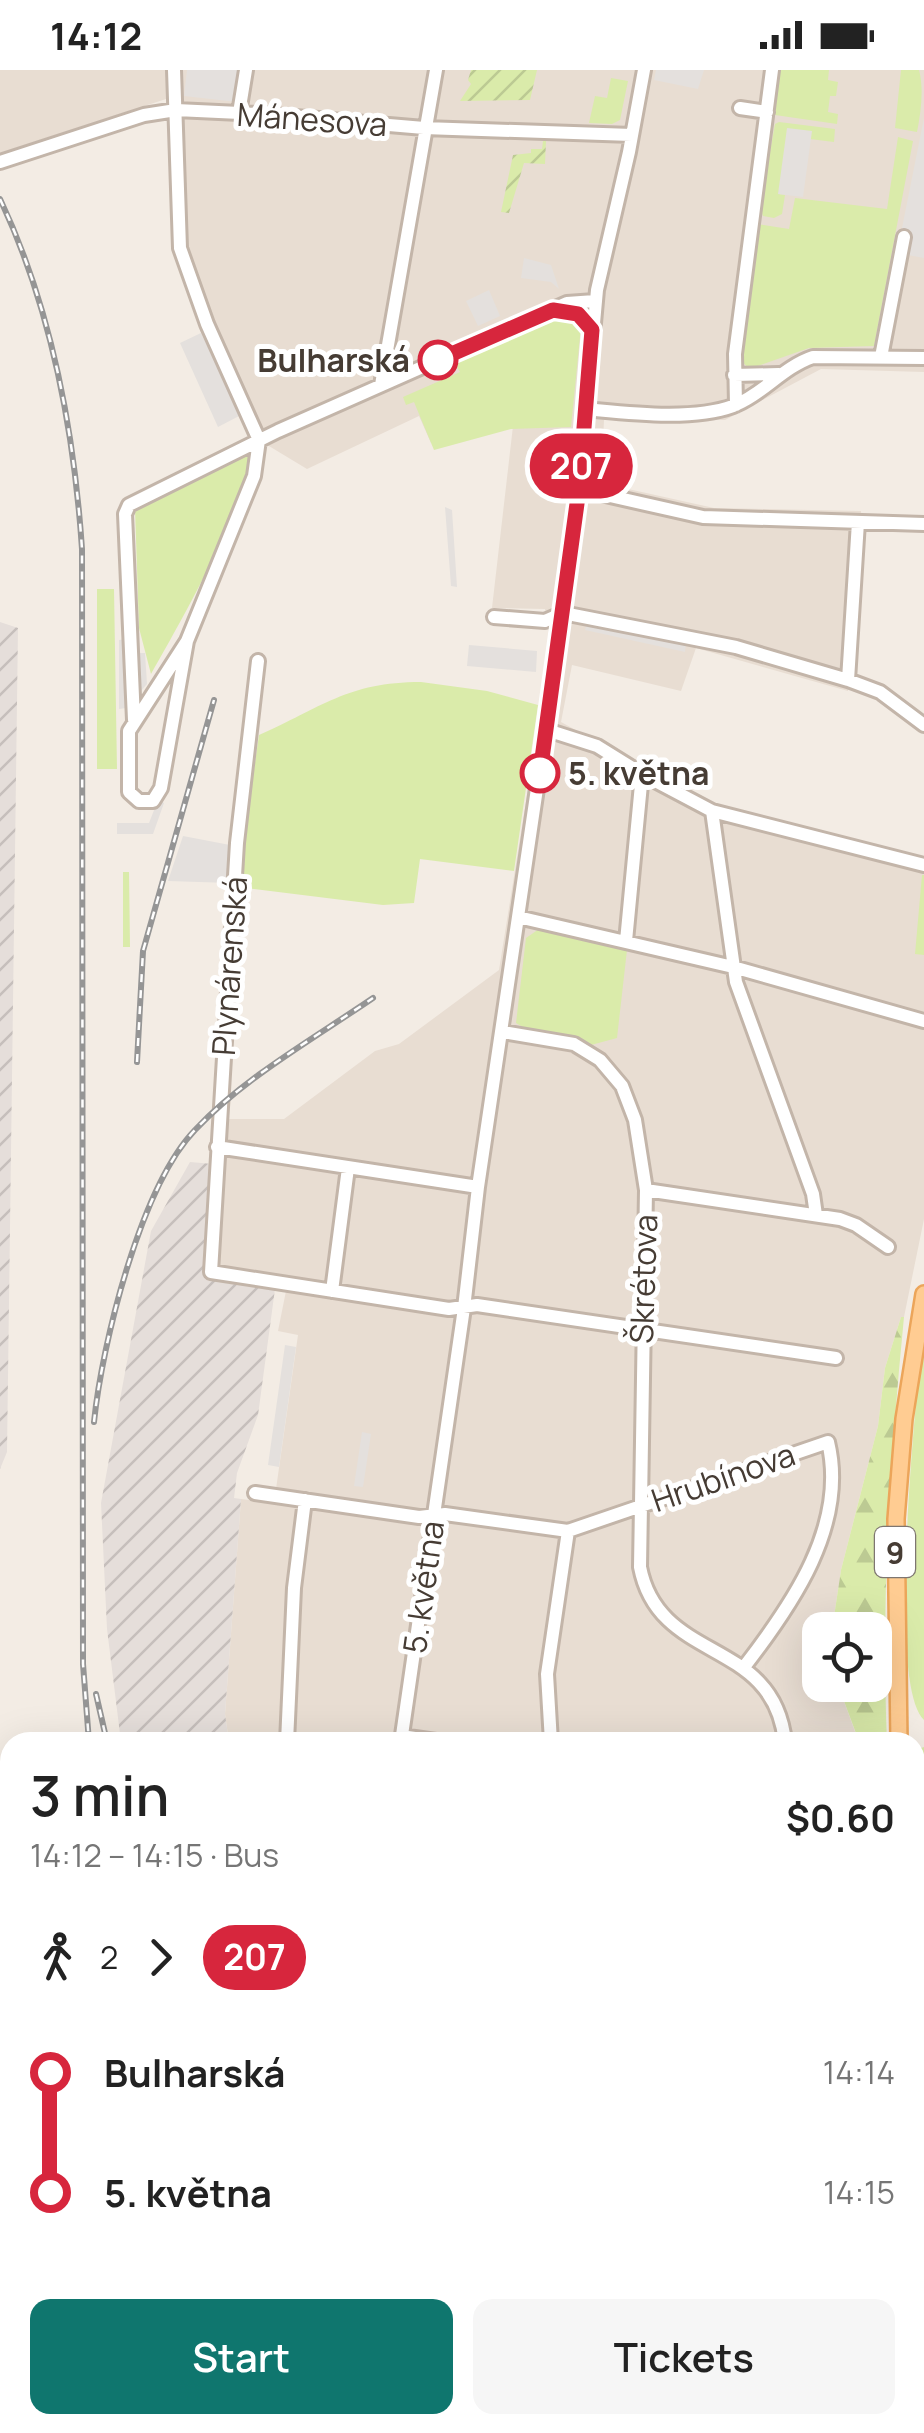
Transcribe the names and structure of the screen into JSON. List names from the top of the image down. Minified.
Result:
{"streets":{"main road":["9"],"street":["Mánesova","Plynárenská","Škrétova","Hrubínova","5. května"]},"crossings":[["Mánesova","5. května"],["Škrétova","Hrubínova"],["Škrétova","5. května"],["Hrubínova","5. května"]],"places":["Bulharská","5. května"],"lines":["bus line 207"],"page":{"status":"14:12","on_map":"207","heading":["3 min","14:12 – 14:15 · Bus","$0.60"],"legs":["2","207"],"list":[{"name":"Bulharská","value":"14:14"},{"name":"5. května","value":"14:15"}],"buttons":["Start","Tickets"]}}
